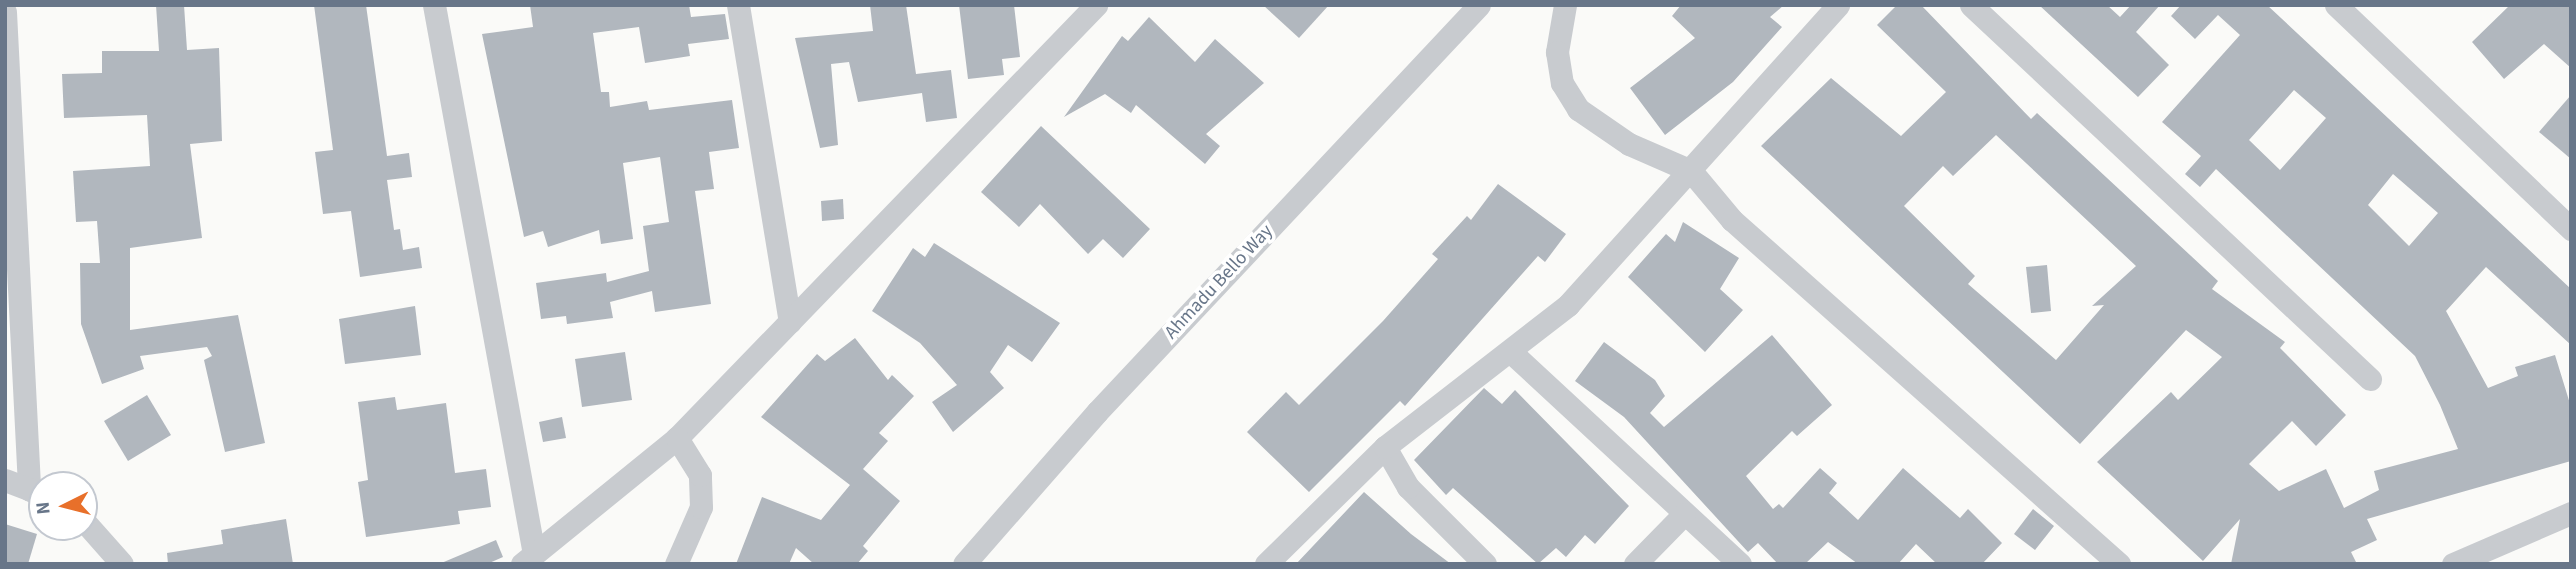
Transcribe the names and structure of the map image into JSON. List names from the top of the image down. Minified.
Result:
{"streets":{"street":["Ahmadu Bello Way"]},"north":"left"}
